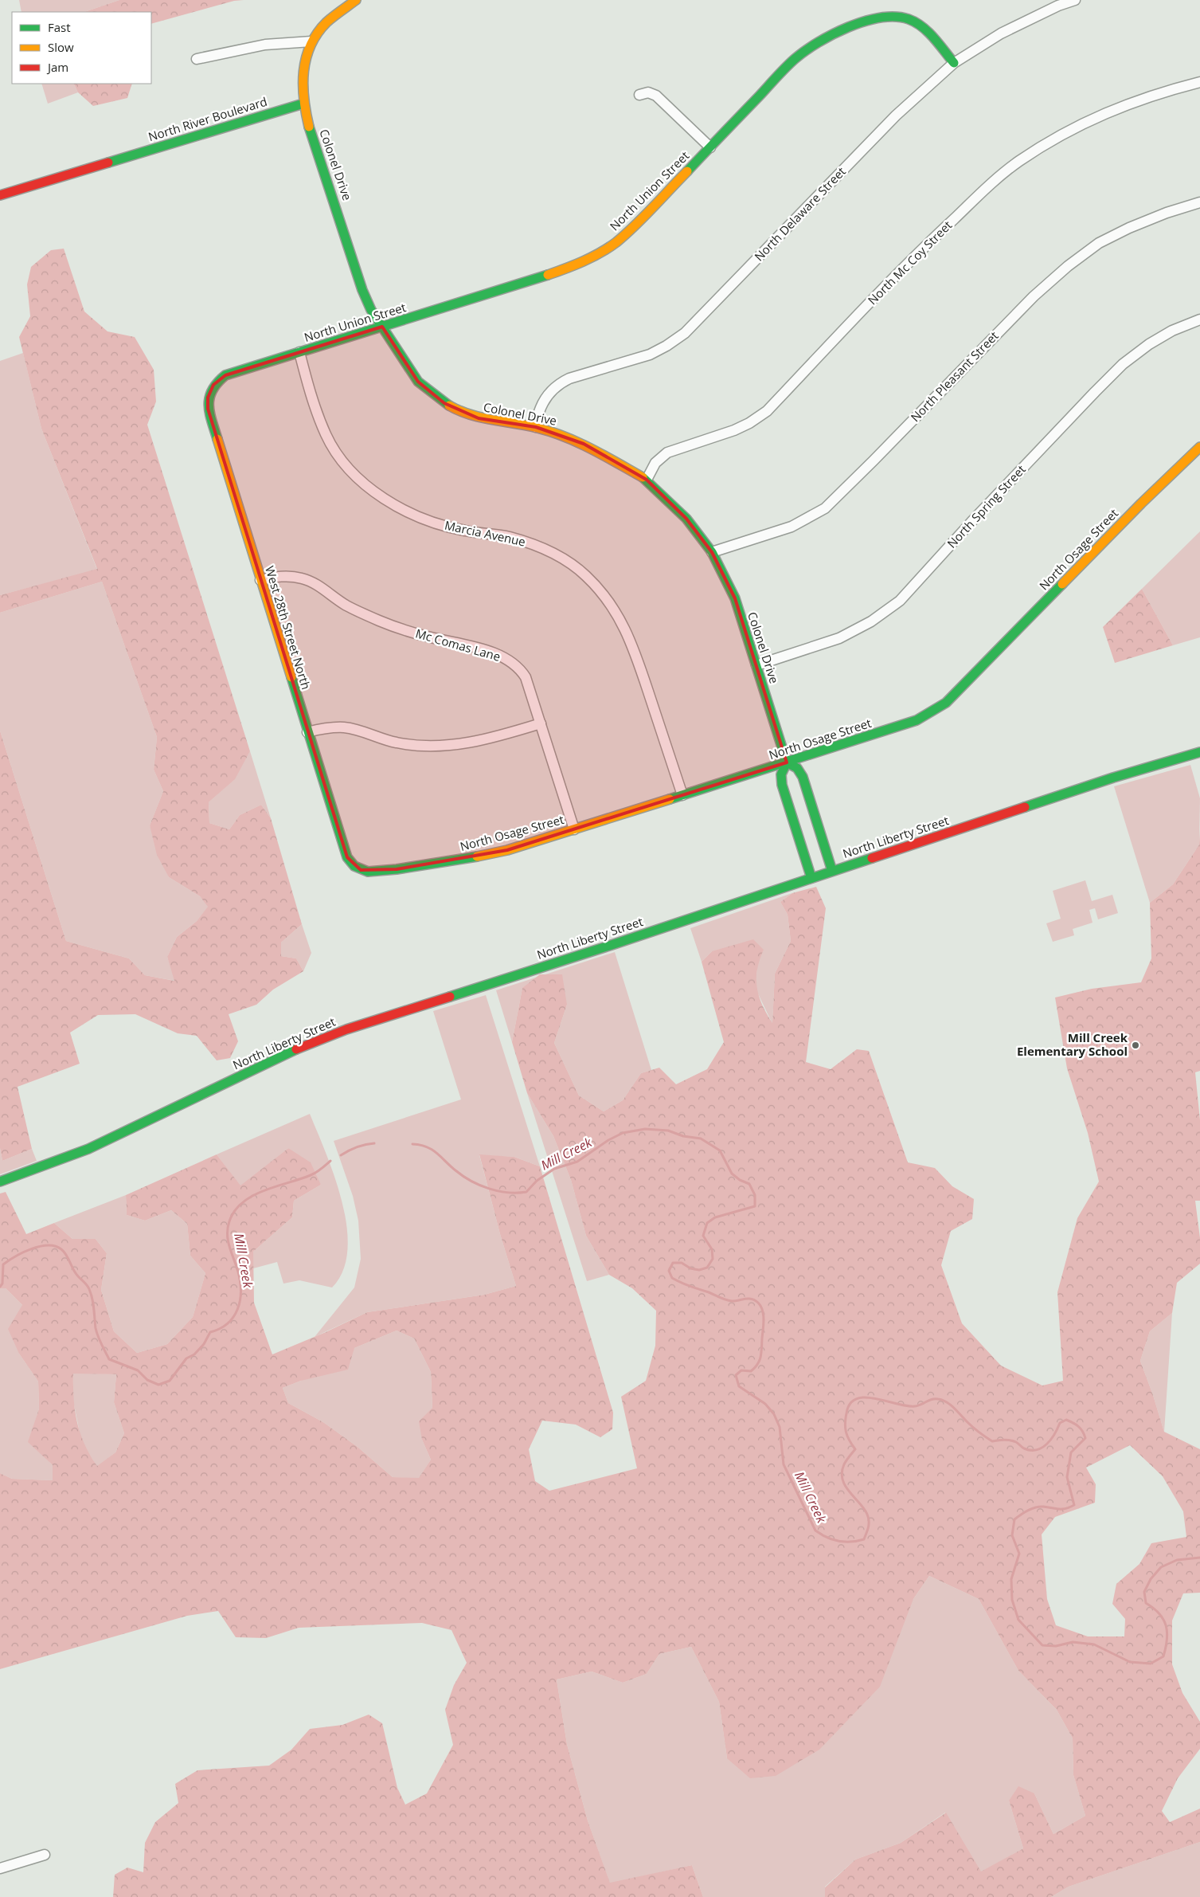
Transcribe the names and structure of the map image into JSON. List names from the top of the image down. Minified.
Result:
{"streets":{"street":["North River Boulevard","Colonel Drive","North Union Street","North Delaware Street","North Mc Coy Street","North Pleasant Street","North Spring Street","Marcia Avenue","North Osage Street","West 28th Street North","Mc Comas Lane","North Liberty Street"]},"crossings":[["North River Boulevard","Colonel Drive"],["Colonel Drive","North Union Street"],["Colonel Drive","North Delaware Street"],["Colonel Drive","North Mc Coy Street"],["Colonel Drive","North Pleasant Street"],["Colonel Drive","North Spring Street"],["Colonel Drive","North Osage Street"],["North Union Street","North Delaware Street"],["North Union Street","Marcia Avenue"],["North Union Street","West 28th Street North"],["Marcia Avenue","North Osage Street"],["North Osage Street","West 28th Street North"],["North Osage Street","Mc Comas Lane"],["West 28th Street North","Mc Comas Lane"]],"water":["Mill Creek"],"places":["Mill Creek Elementary School"],"legend":["Fast","Slow","Jam"]}
